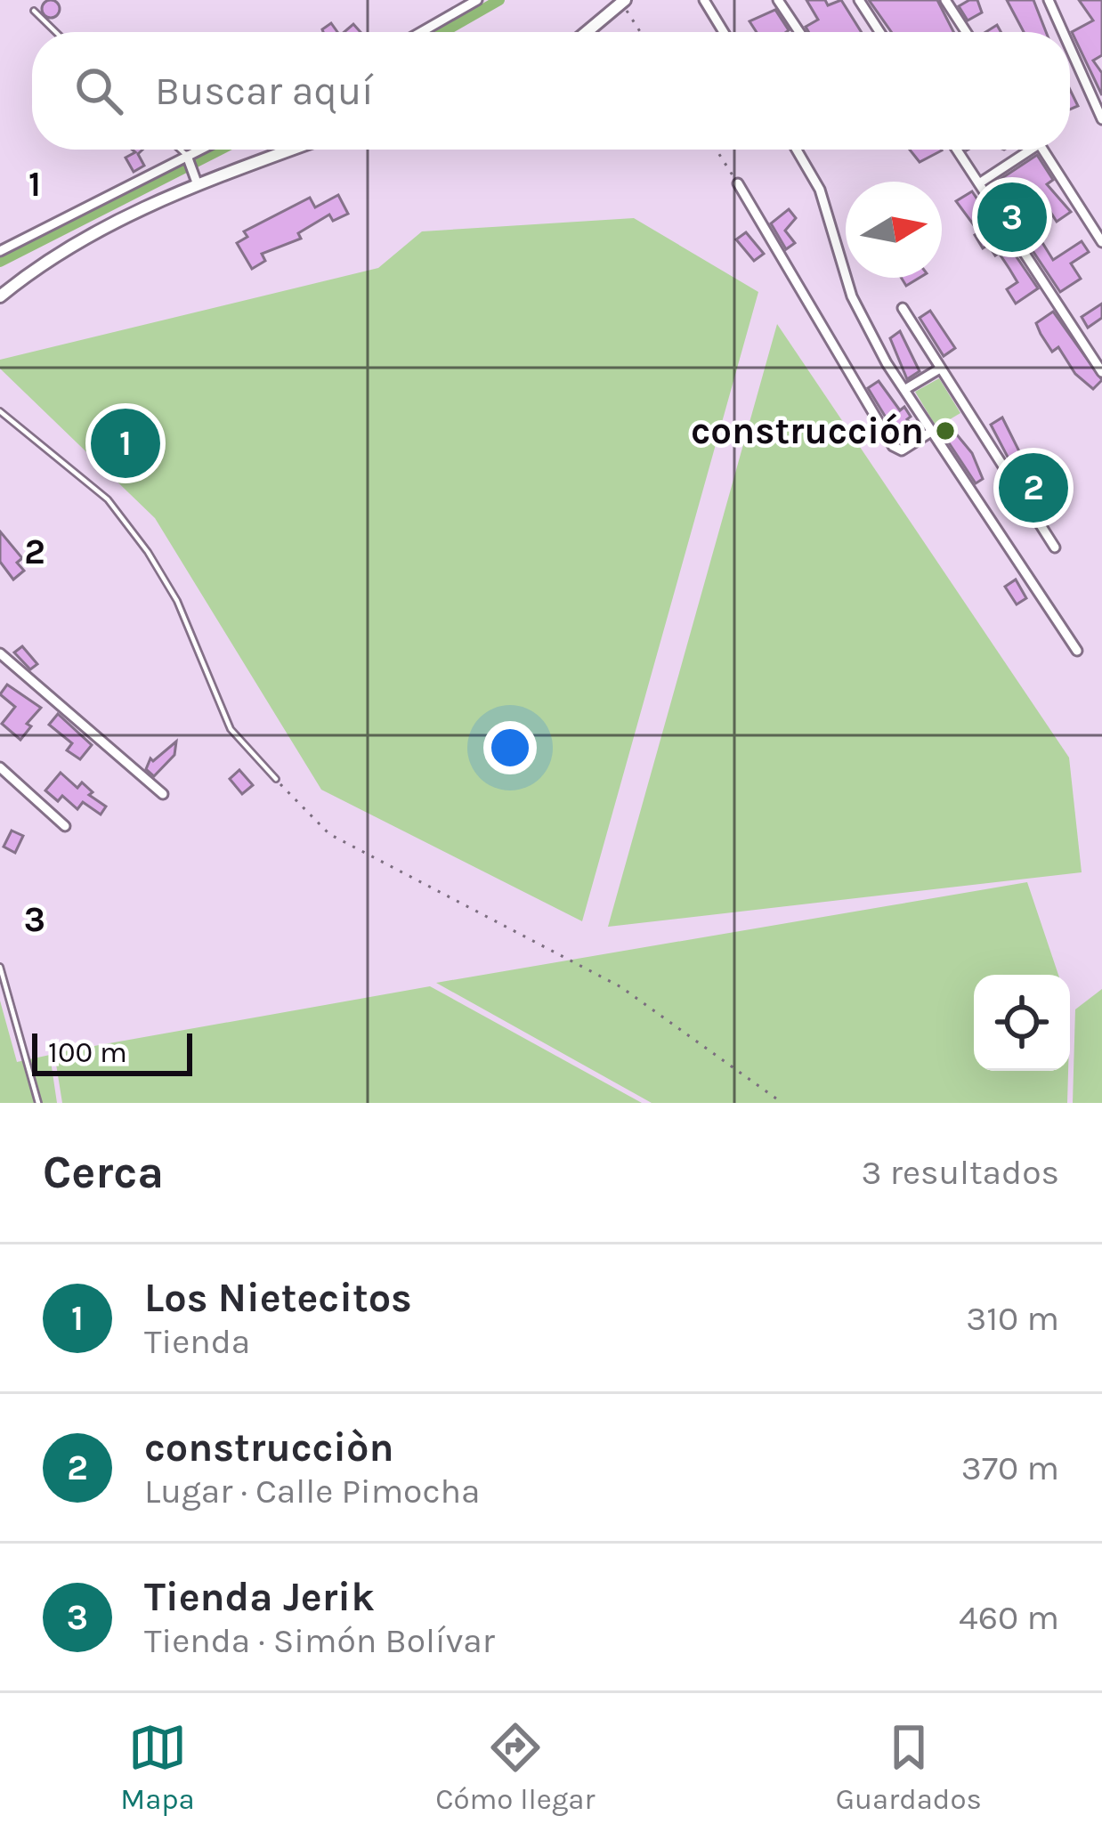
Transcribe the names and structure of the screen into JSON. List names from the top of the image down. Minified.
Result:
{"places":["construcción"],"scale_bar":"100 m","north":"right","page":{"search":"Buscar aquí","pins":["3","1","2"],"scale":"100 m","heading":["Cerca","3 resultados"],"list":[{"mark":"1","name":"Los Nietecitos","note":"Tienda","value":"310 m"},{"mark":"2","name":"construcciòn","note":"Lugar · Calle Pimocha","value":"370 m"},{"mark":"3","name":"Tienda Jerik","note":"Tienda · Simón Bolívar","value":"460 m"}],"nav":["Mapa","Cómo llegar","Guardados"]},"grid":{"rows":["1","2","3"]}}
